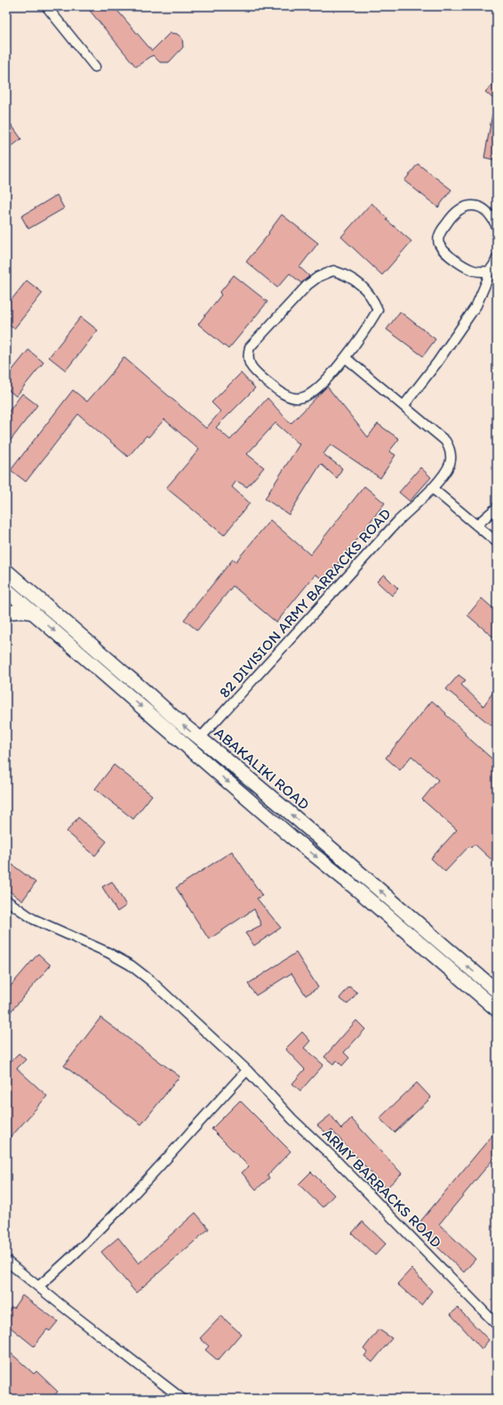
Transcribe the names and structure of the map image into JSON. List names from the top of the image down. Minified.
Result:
{"streets":{"main road":["ABAKALIKI ROAD"],"street":["82 DIVISION ARMY BARRACKS ROAD","ARMY BARRACKS ROAD"]},"crossings":[["82 DIVISION ARMY BARRACKS ROAD","ABAKALIKI ROAD"]]}
